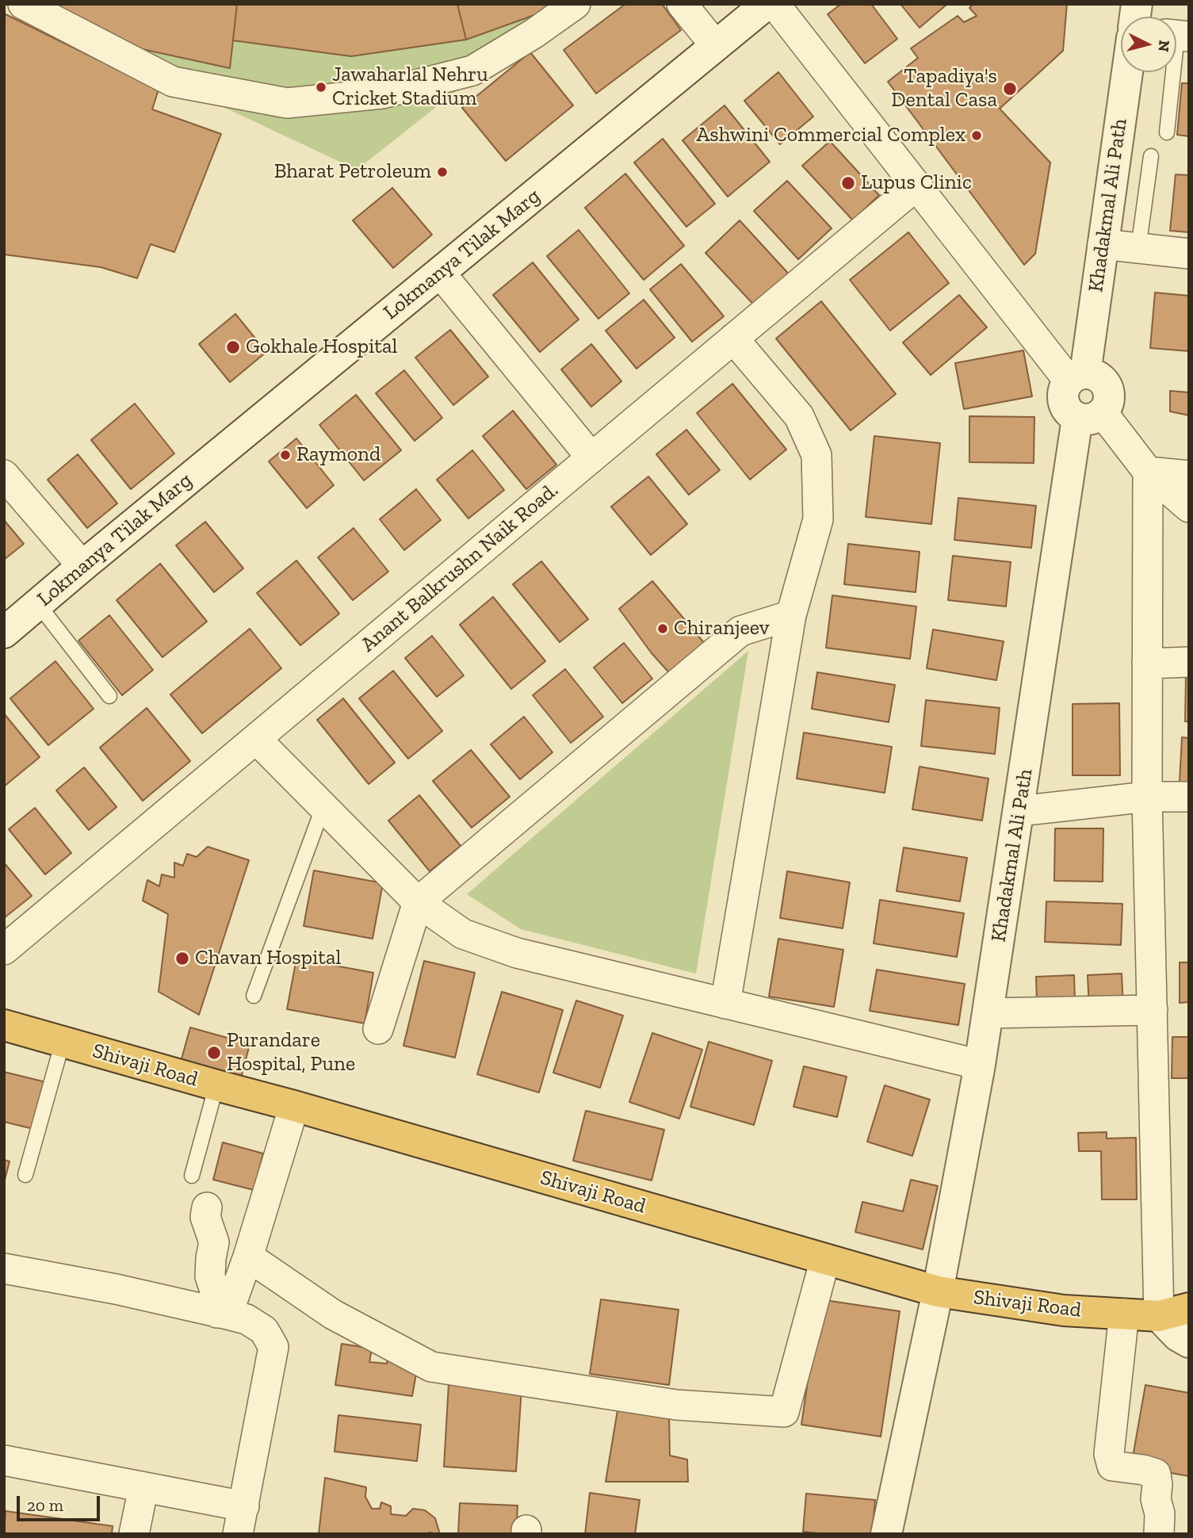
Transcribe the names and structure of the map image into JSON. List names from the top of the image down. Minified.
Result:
{"streets":{"highway":["Shivaji Road"],"street":["Khadakmal Ali Path","Lokmanya Tilak Marg","Anant Balkrushn Naik Road."]},"crossings":[["Khadakmal Ali Path","Shivaji Road"]],"places":["Jawaharlal Nehru Cricket Stadium","Tapadiya's Dental Casa","Ashwini Commercial Complex","Bharat Petroleum","Lupus Clinic","Gokhale Hospital","Raymond","Chiranjeev","Chavan Hospital","Purandare Hospital, Pune"],"scale_bar":"20 m","north":"right"}
